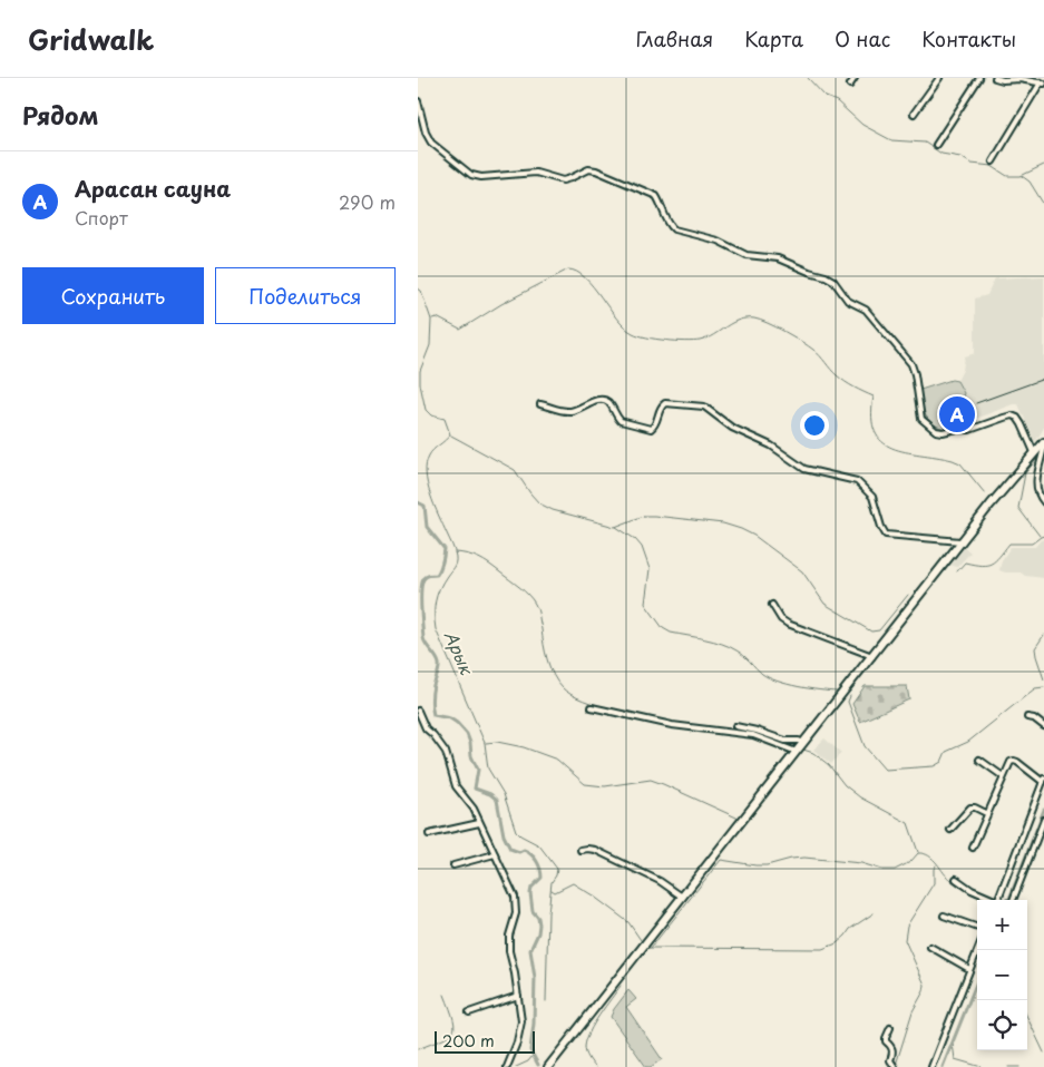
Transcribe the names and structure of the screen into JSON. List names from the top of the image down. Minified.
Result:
{"water":["Арык"],"scale_bar":"200 m","page":{"header":"Gridwalk","nav":["Главная","Карта","О нас","Контакты"],"heading":"Рядом","list":[{"mark":"A","name":"Арасан сауна","note":"Спорт","value":"290 m"}],"buttons":["Сохранить","Поделиться"],"pins":"A","map_buttons":["+","−"],"scale":"200 m"}}
